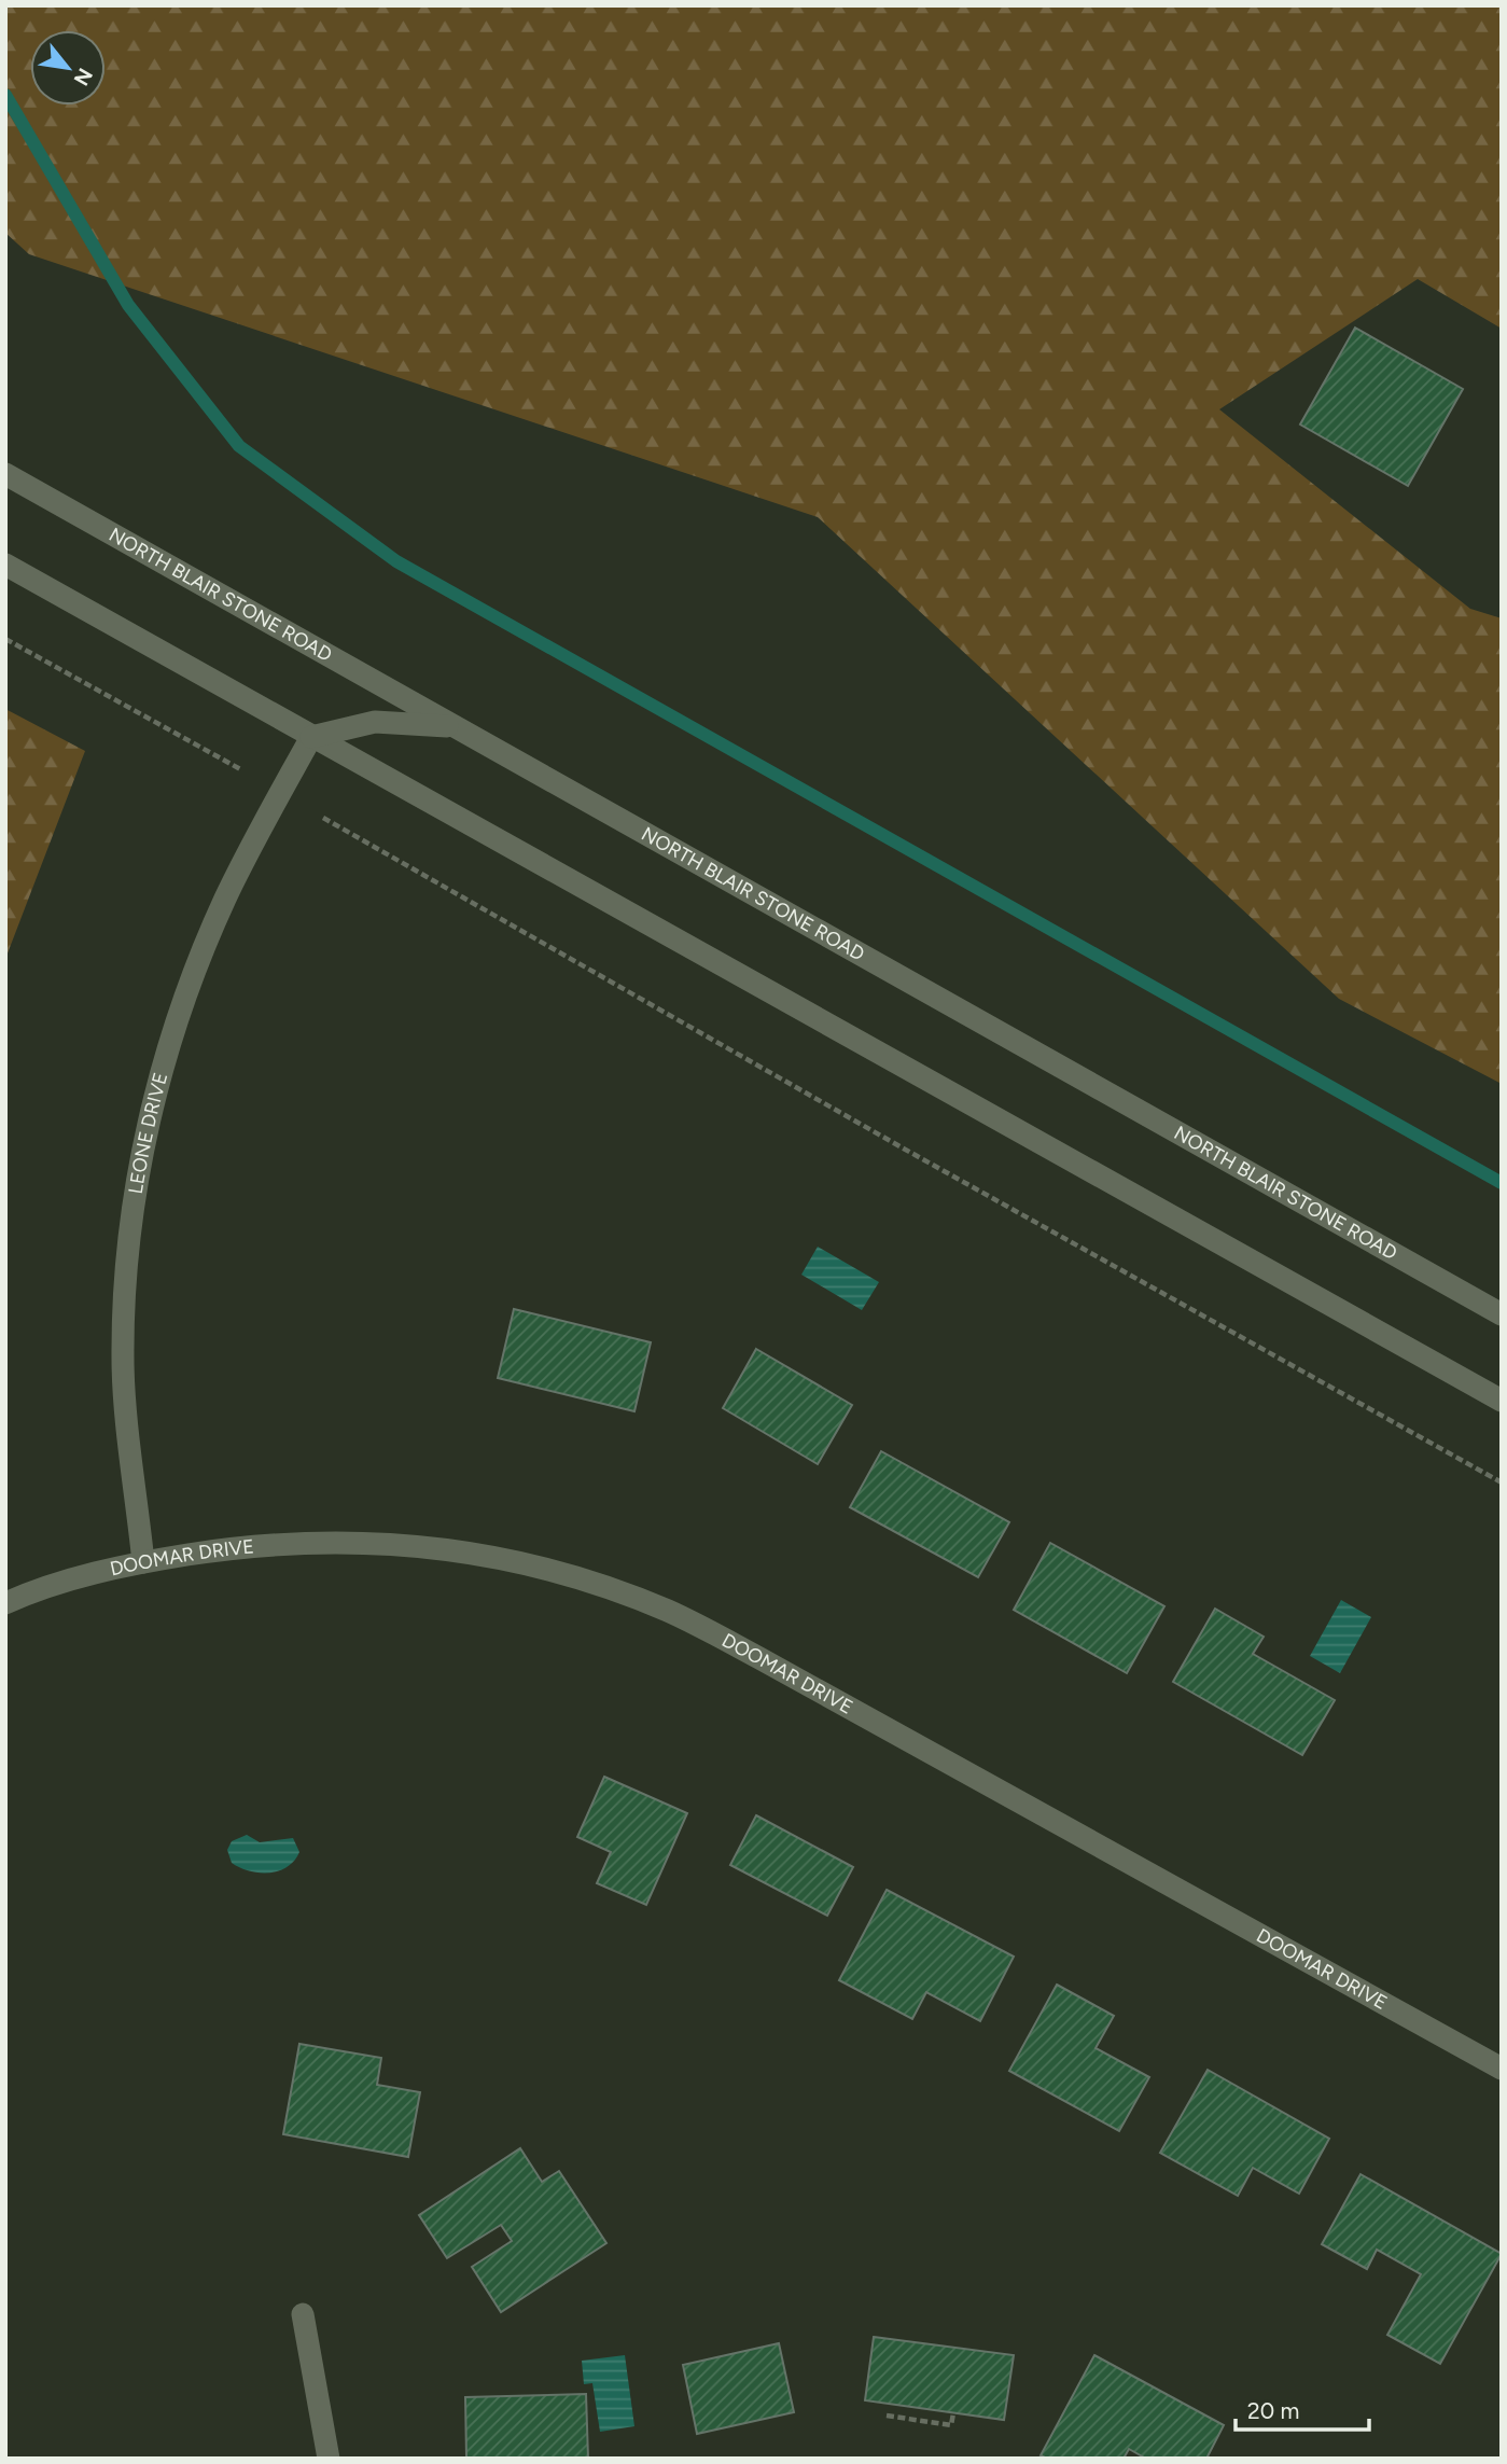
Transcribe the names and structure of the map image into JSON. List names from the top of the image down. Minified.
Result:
{"streets":{"main road":["NORTH BLAIR STONE ROAD","LEONE DRIVE","DOOMAR DRIVE"]},"crossings":[["LEONE DRIVE","DOOMAR DRIVE"]],"scale_bar":"20 m","north":"bottom right"}
